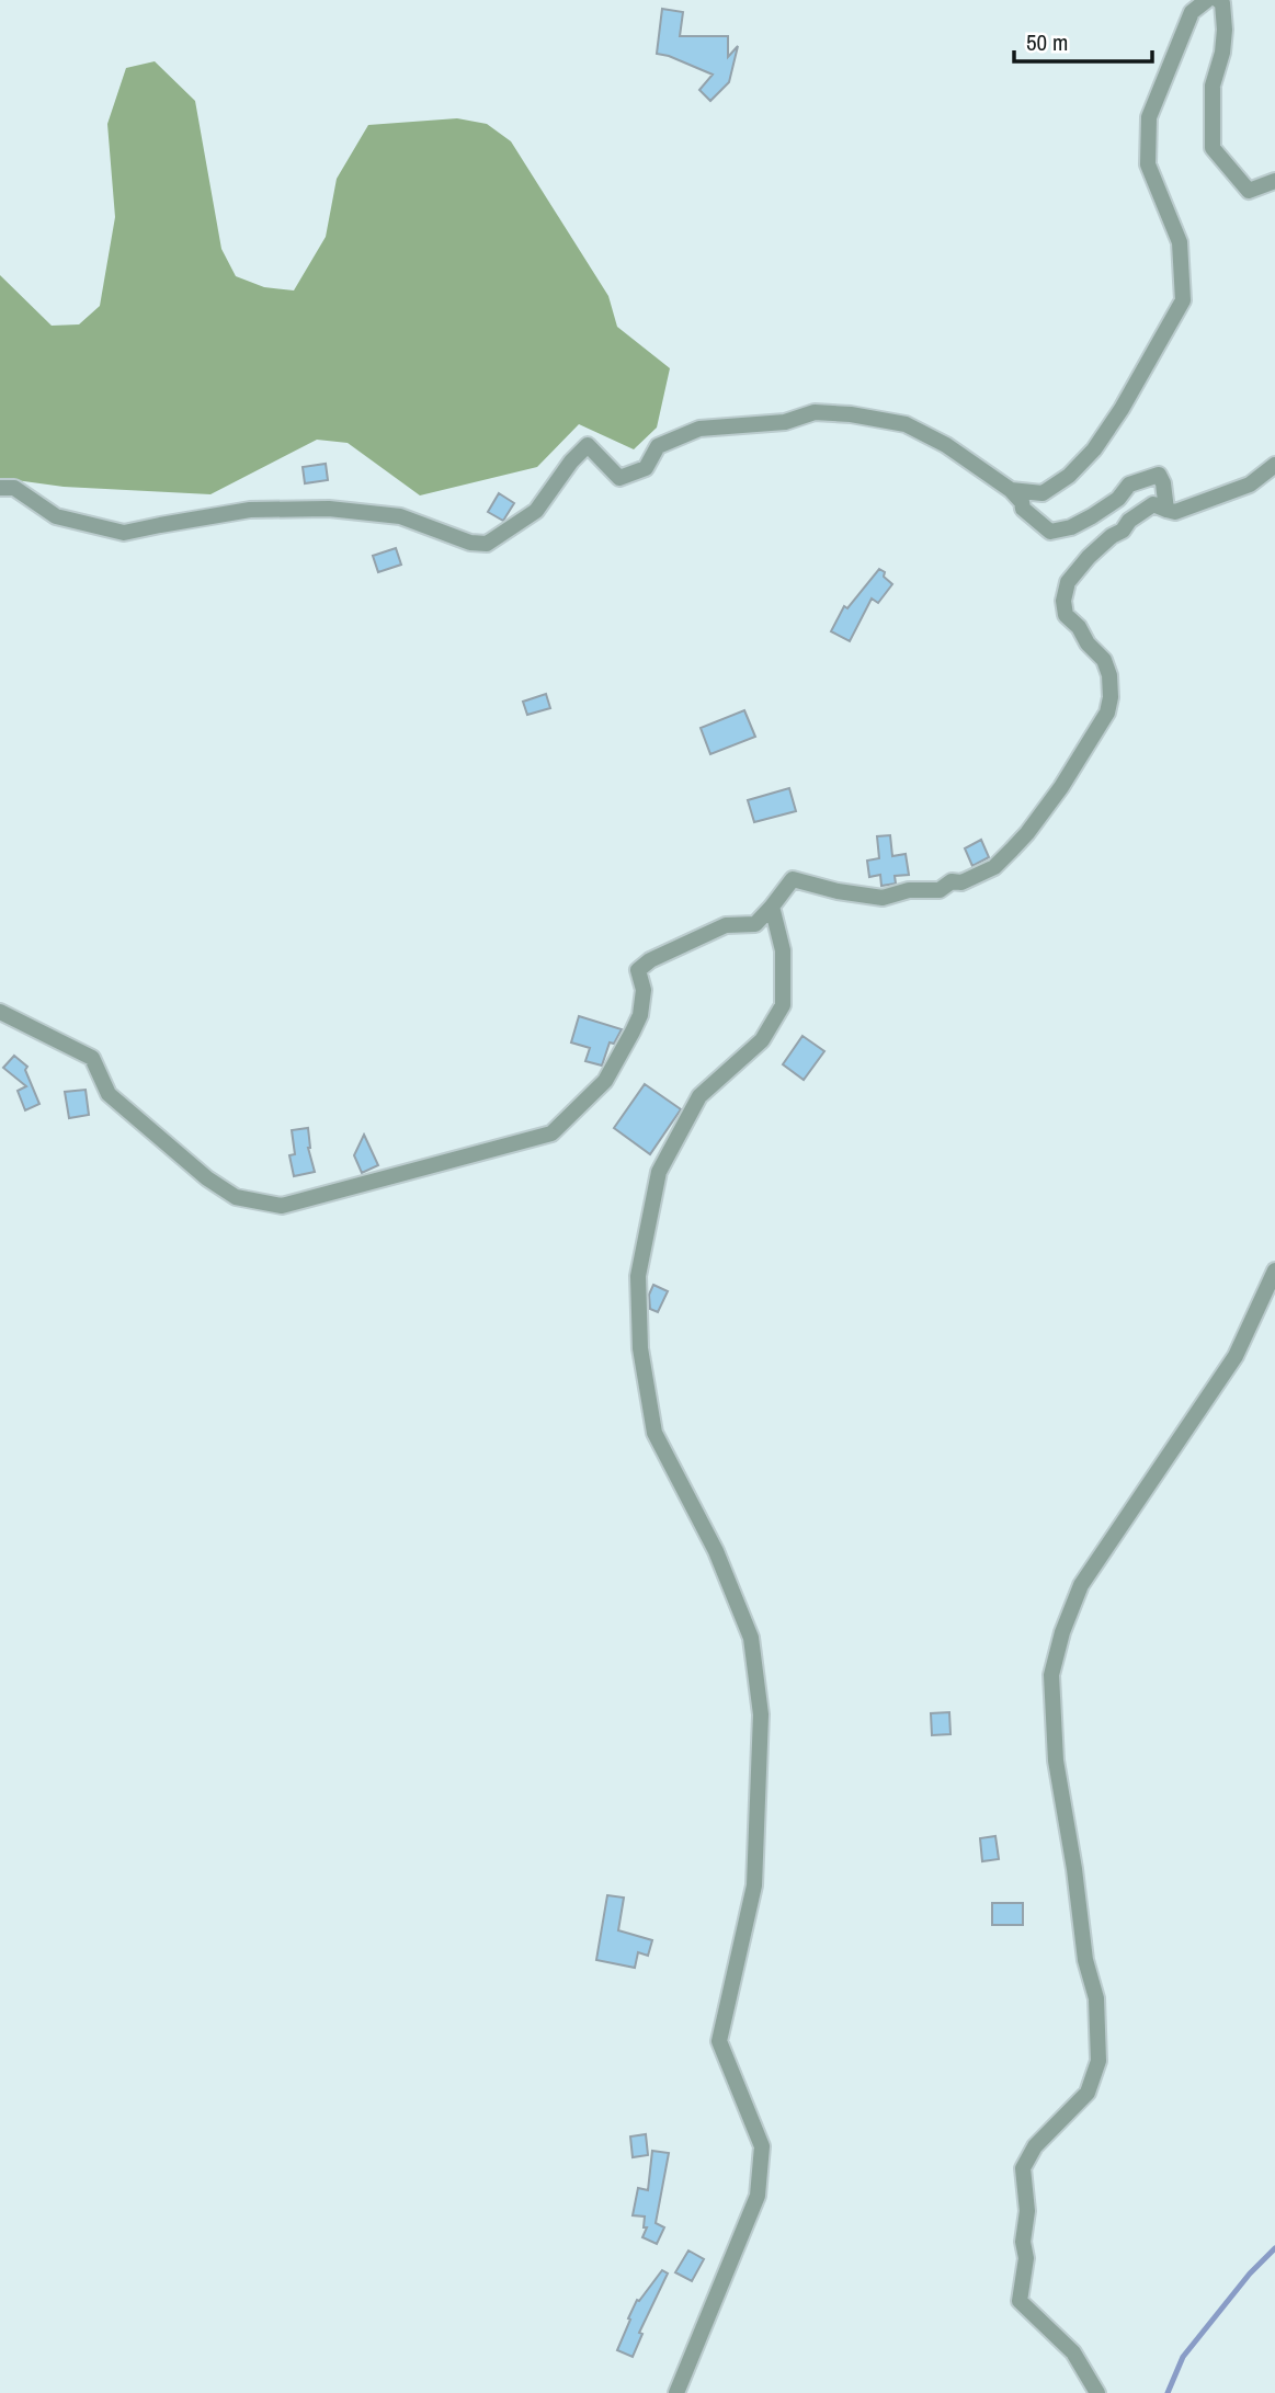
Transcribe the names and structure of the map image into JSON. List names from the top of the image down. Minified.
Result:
{"scale_bar":"50 m"}
